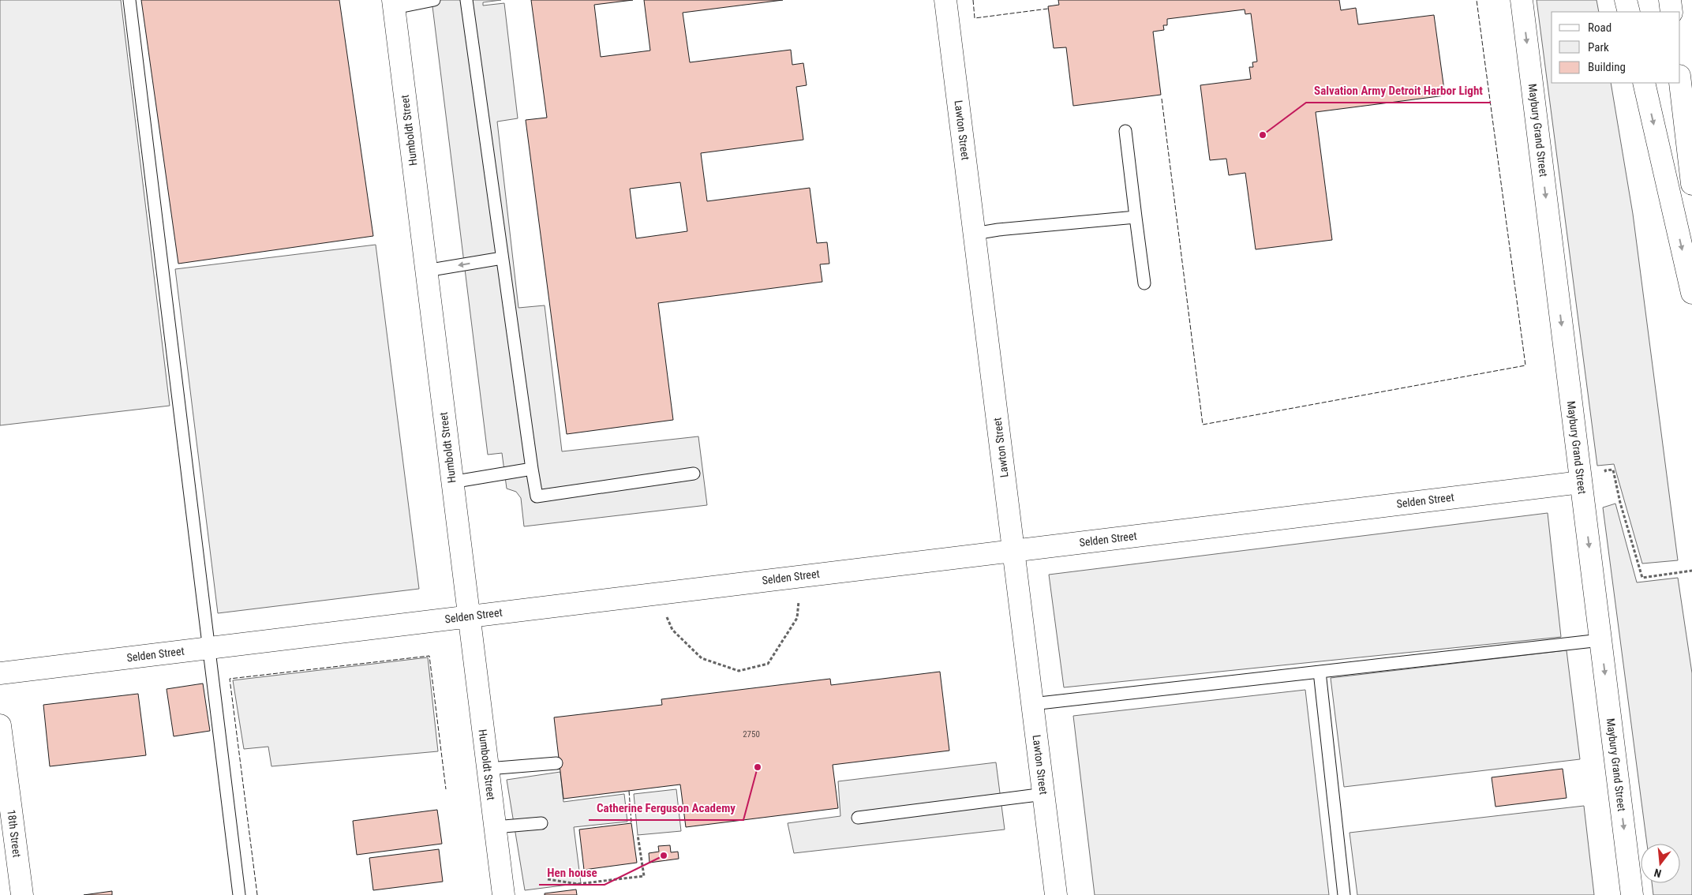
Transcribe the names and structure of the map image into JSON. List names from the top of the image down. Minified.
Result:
{"streets":{"main road":["Humboldt Street","Lawton Street","Maybury Grand Street","Selden Street","18th Street"]},"crossings":[["Humboldt Street","Selden Street"],["Lawton Street","Selden Street"],["Maybury Grand Street","Selden Street"]],"places":["Salvation Army Detroit Harbor Light","Catherine Ferguson Academy","Hen house"],"house_numbers":["2750"],"legend":["Road","Park","Building"],"north":"bottom"}
